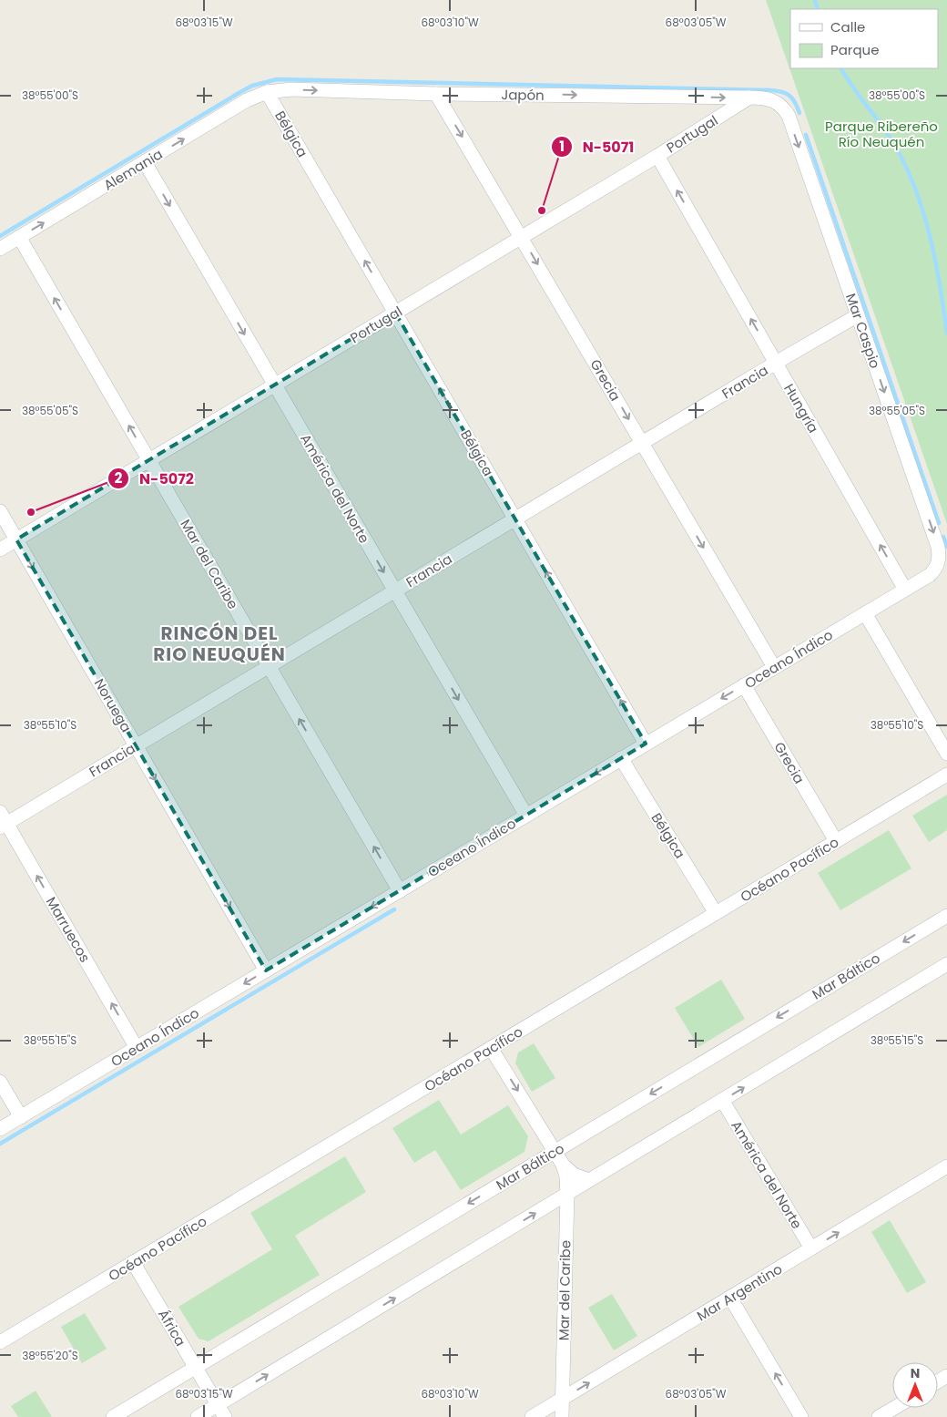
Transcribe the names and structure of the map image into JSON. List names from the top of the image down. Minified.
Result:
{"streets":{"street":["Japón","Bélgica","Portugal","Alemania","Mar Caspio","Grecia","Francia","Hungría","América del Norte","Mar del Caribe","Oceano Índico","Noruega","Océano Pacífico","Marruecos","Mar Báltico","Mar Argentino","África"]},"crossings":[["Japón","Bélgica"],["Japón","Portugal"],["Japón","Alemania"],["Japón","Mar Caspio"],["Japón","Grecia"],["Bélgica","Portugal"],["Bélgica","Alemania"],["Bélgica","Francia"],["Bélgica","Oceano Índico"],["Bélgica","Océano Pacífico"],["Portugal","Grecia"],["Portugal","Hungría"],["Portugal","América del Norte"],["Portugal","Mar del Caribe"],["Portugal","Noruega"],["Alemania","América del Norte"],["Alemania","Mar del Caribe"],["Mar Caspio","Francia"],["Mar Caspio","Oceano Índico"],["Grecia","Francia"],["Grecia","Oceano Índico"],["Grecia","Océano Pacífico"],["Francia","Hungría"],["Francia","América del Norte"],["Francia","Mar del Caribe"],["Francia","Noruega"],["Francia","Marruecos"],["Hungría","Oceano Índico"],["América del Norte","Oceano Índico"],["América del Norte","Mar Argentino"],["Mar del Caribe","Oceano Índico"],["Mar del Caribe","Océano Pacífico"],["Mar del Caribe","Mar Báltico"],["Mar del Caribe","Mar Argentino"],["Oceano Índico","Noruega"],["Oceano Índico","Marruecos"],["Océano Pacífico","África"],["Mar Báltico","África"]],"one_way":["Japón","Bélgica","Alemania","Mar Caspio","Grecia","Hungría","América del Norte","Oceano Índico","Noruega","Marruecos","Mar Argentino"],"districts":["RINCÓN DEL RIO NEUQUÉN"],"parks":["Parque Ribereño Río Neuquén"],"places":["N-5071","N-5072"],"legend":["Calle","Parque"],"north":"top","coordinates":["68°03'15\"W","68°03'10\"W","68°03'05\"W","38°55'00\"S","38°55'05\"S","38°55'10\"S","38°55'15\"S","38°55'20\"S"]}
